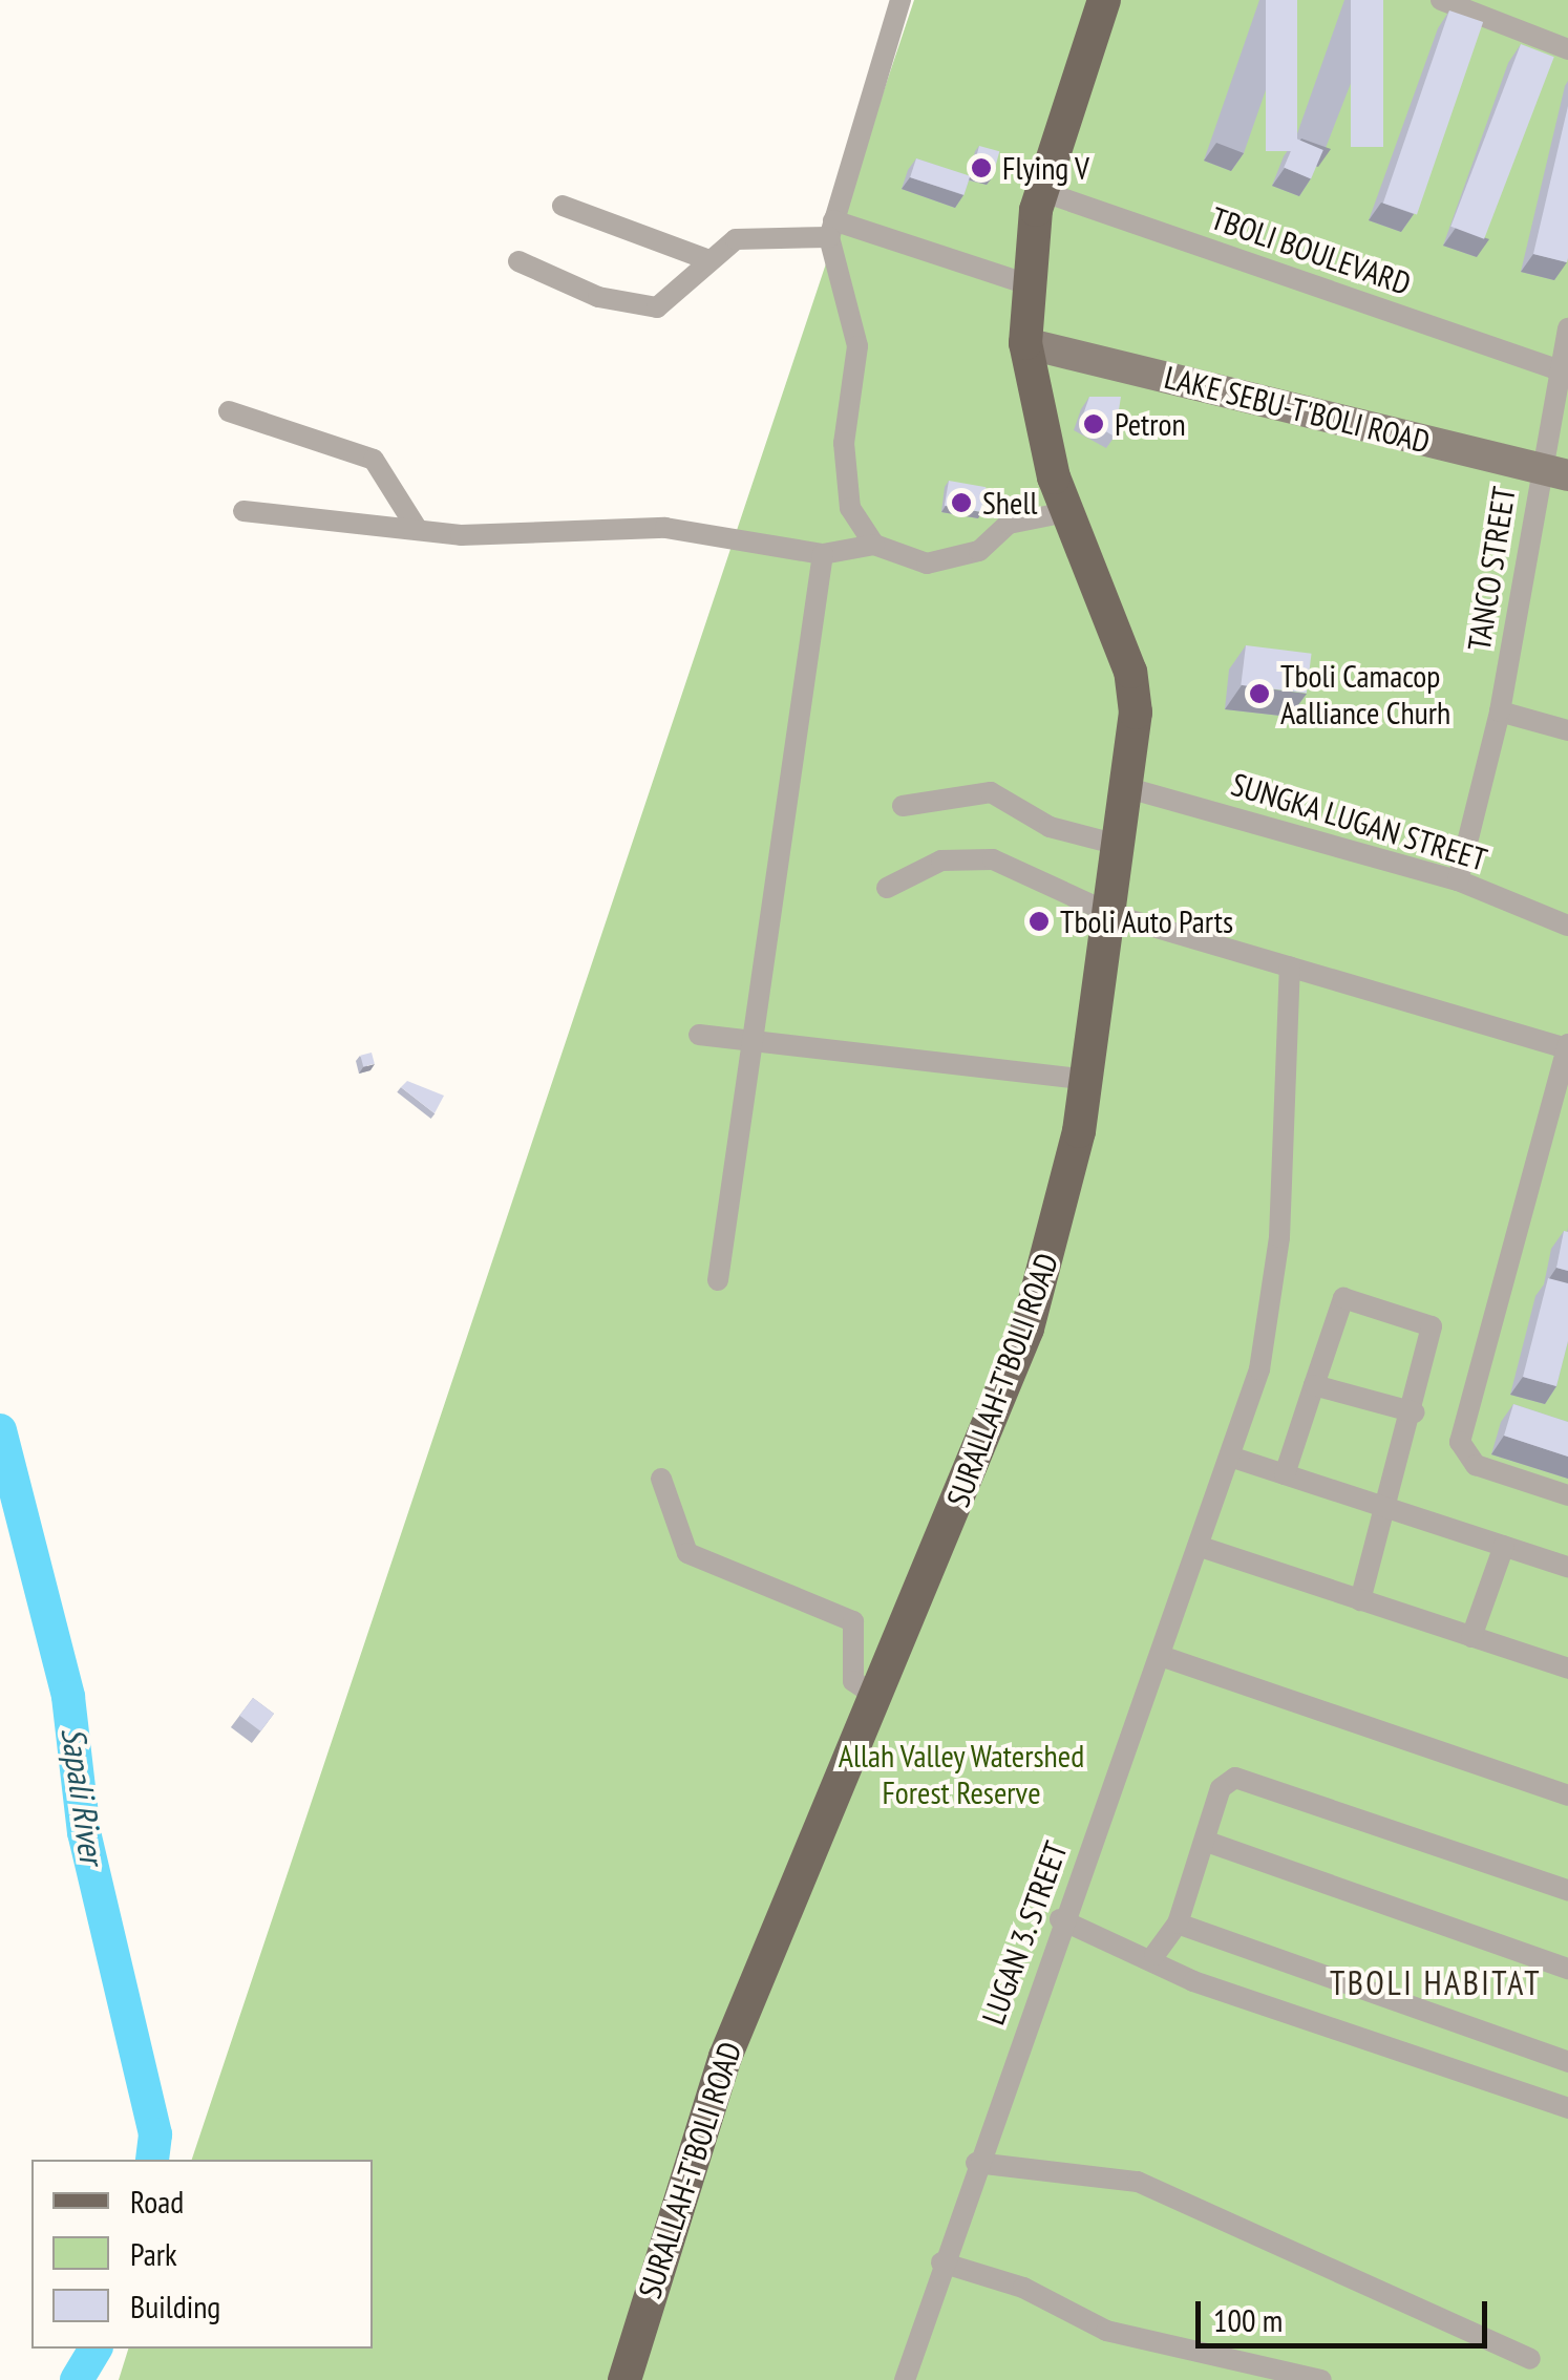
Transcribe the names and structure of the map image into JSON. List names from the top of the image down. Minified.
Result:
{"streets":{"main road":["LAKE SEBU-T'BOLI ROAD","SURALLAH-T'BOLI ROAD"],"street":["TBOLI BOULEVARD","TANCO STREET","SUNGKA LUGAN STREET","LUGAN 3. STREET"]},"crossings":[["TBOLI BOULEVARD","TANCO STREET"],["TBOLI BOULEVARD","SURALLAH-T'BOLI ROAD"],["LAKE SEBU-T'BOLI ROAD","TANCO STREET"],["LAKE SEBU-T'BOLI ROAD","SURALLAH-T'BOLI ROAD"],["TANCO STREET","SUNGKA LUGAN STREET"],["SUNGKA LUGAN STREET","SURALLAH-T'BOLI ROAD"]],"districts":["TBOLI HABITAT"],"water":["Sapali River"],"parks":["Allah Valley Watershed Forest Reserve"],"places":["Flying V","Petron","Shell","Tboli Camacop Aalliance Churh","Tboli Auto Parts"],"legend":["Road","Park","Building"],"scale_bar":"100 m"}
